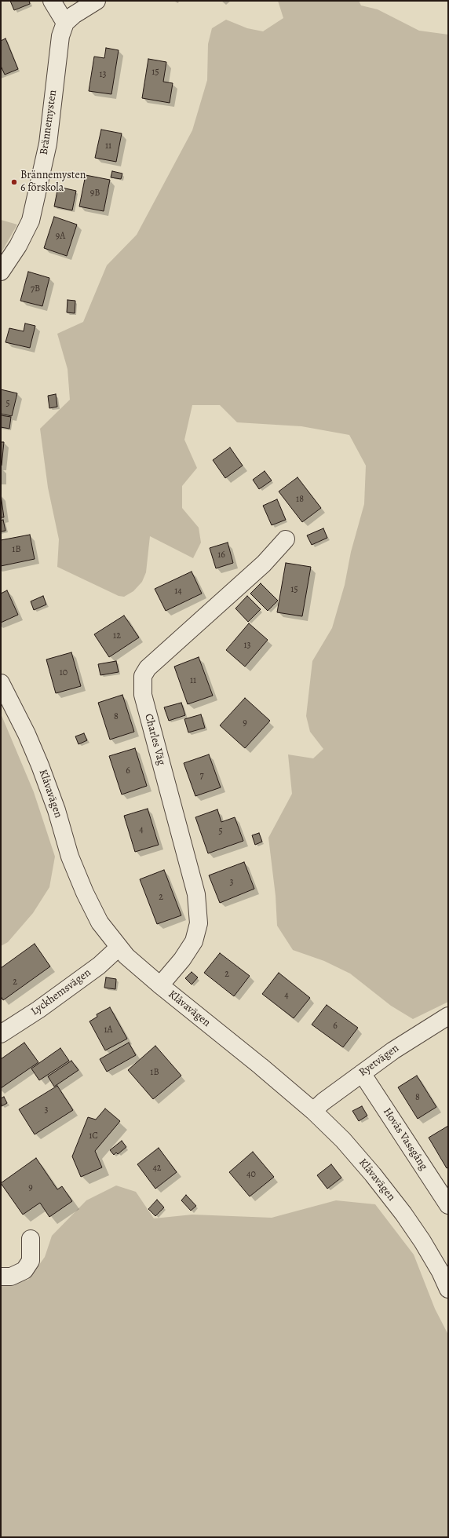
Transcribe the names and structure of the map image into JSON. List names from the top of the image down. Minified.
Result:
{"streets":{"street":["Brännemysten","Charles Väg","Klåvavägen","Lyckhemsvägen","Ryetvägen","Hovås Vassgång"]},"crossings":[["Charles Väg","Klåvavägen"],["Klåvavägen","Lyckhemsvägen"],["Klåvavägen","Ryetvägen"],["Ryetvägen","Hovås Vassgång"]],"places":["Brännemysten 6 förskola"],"house_numbers":["15","13","11","9B","9A","7B","5","18","1B","16","15","14","12","13","10","11","8","9","6","7","4","5","3","2","2","2","4","6","1A","1B","8","3","1C","42","40","9"]}
